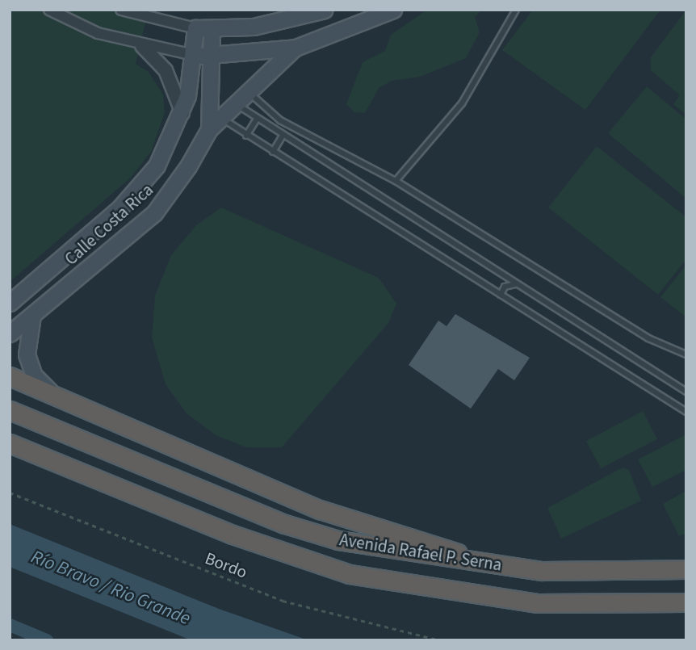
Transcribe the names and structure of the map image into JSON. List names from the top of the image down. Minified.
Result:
{"streets":{"highway":["Avenida Rafael P. Serna"],"main road":["Calle Costa Rica"],"path":["Bordo"]},"water":["Río Bravo / Rio Grande"]}
